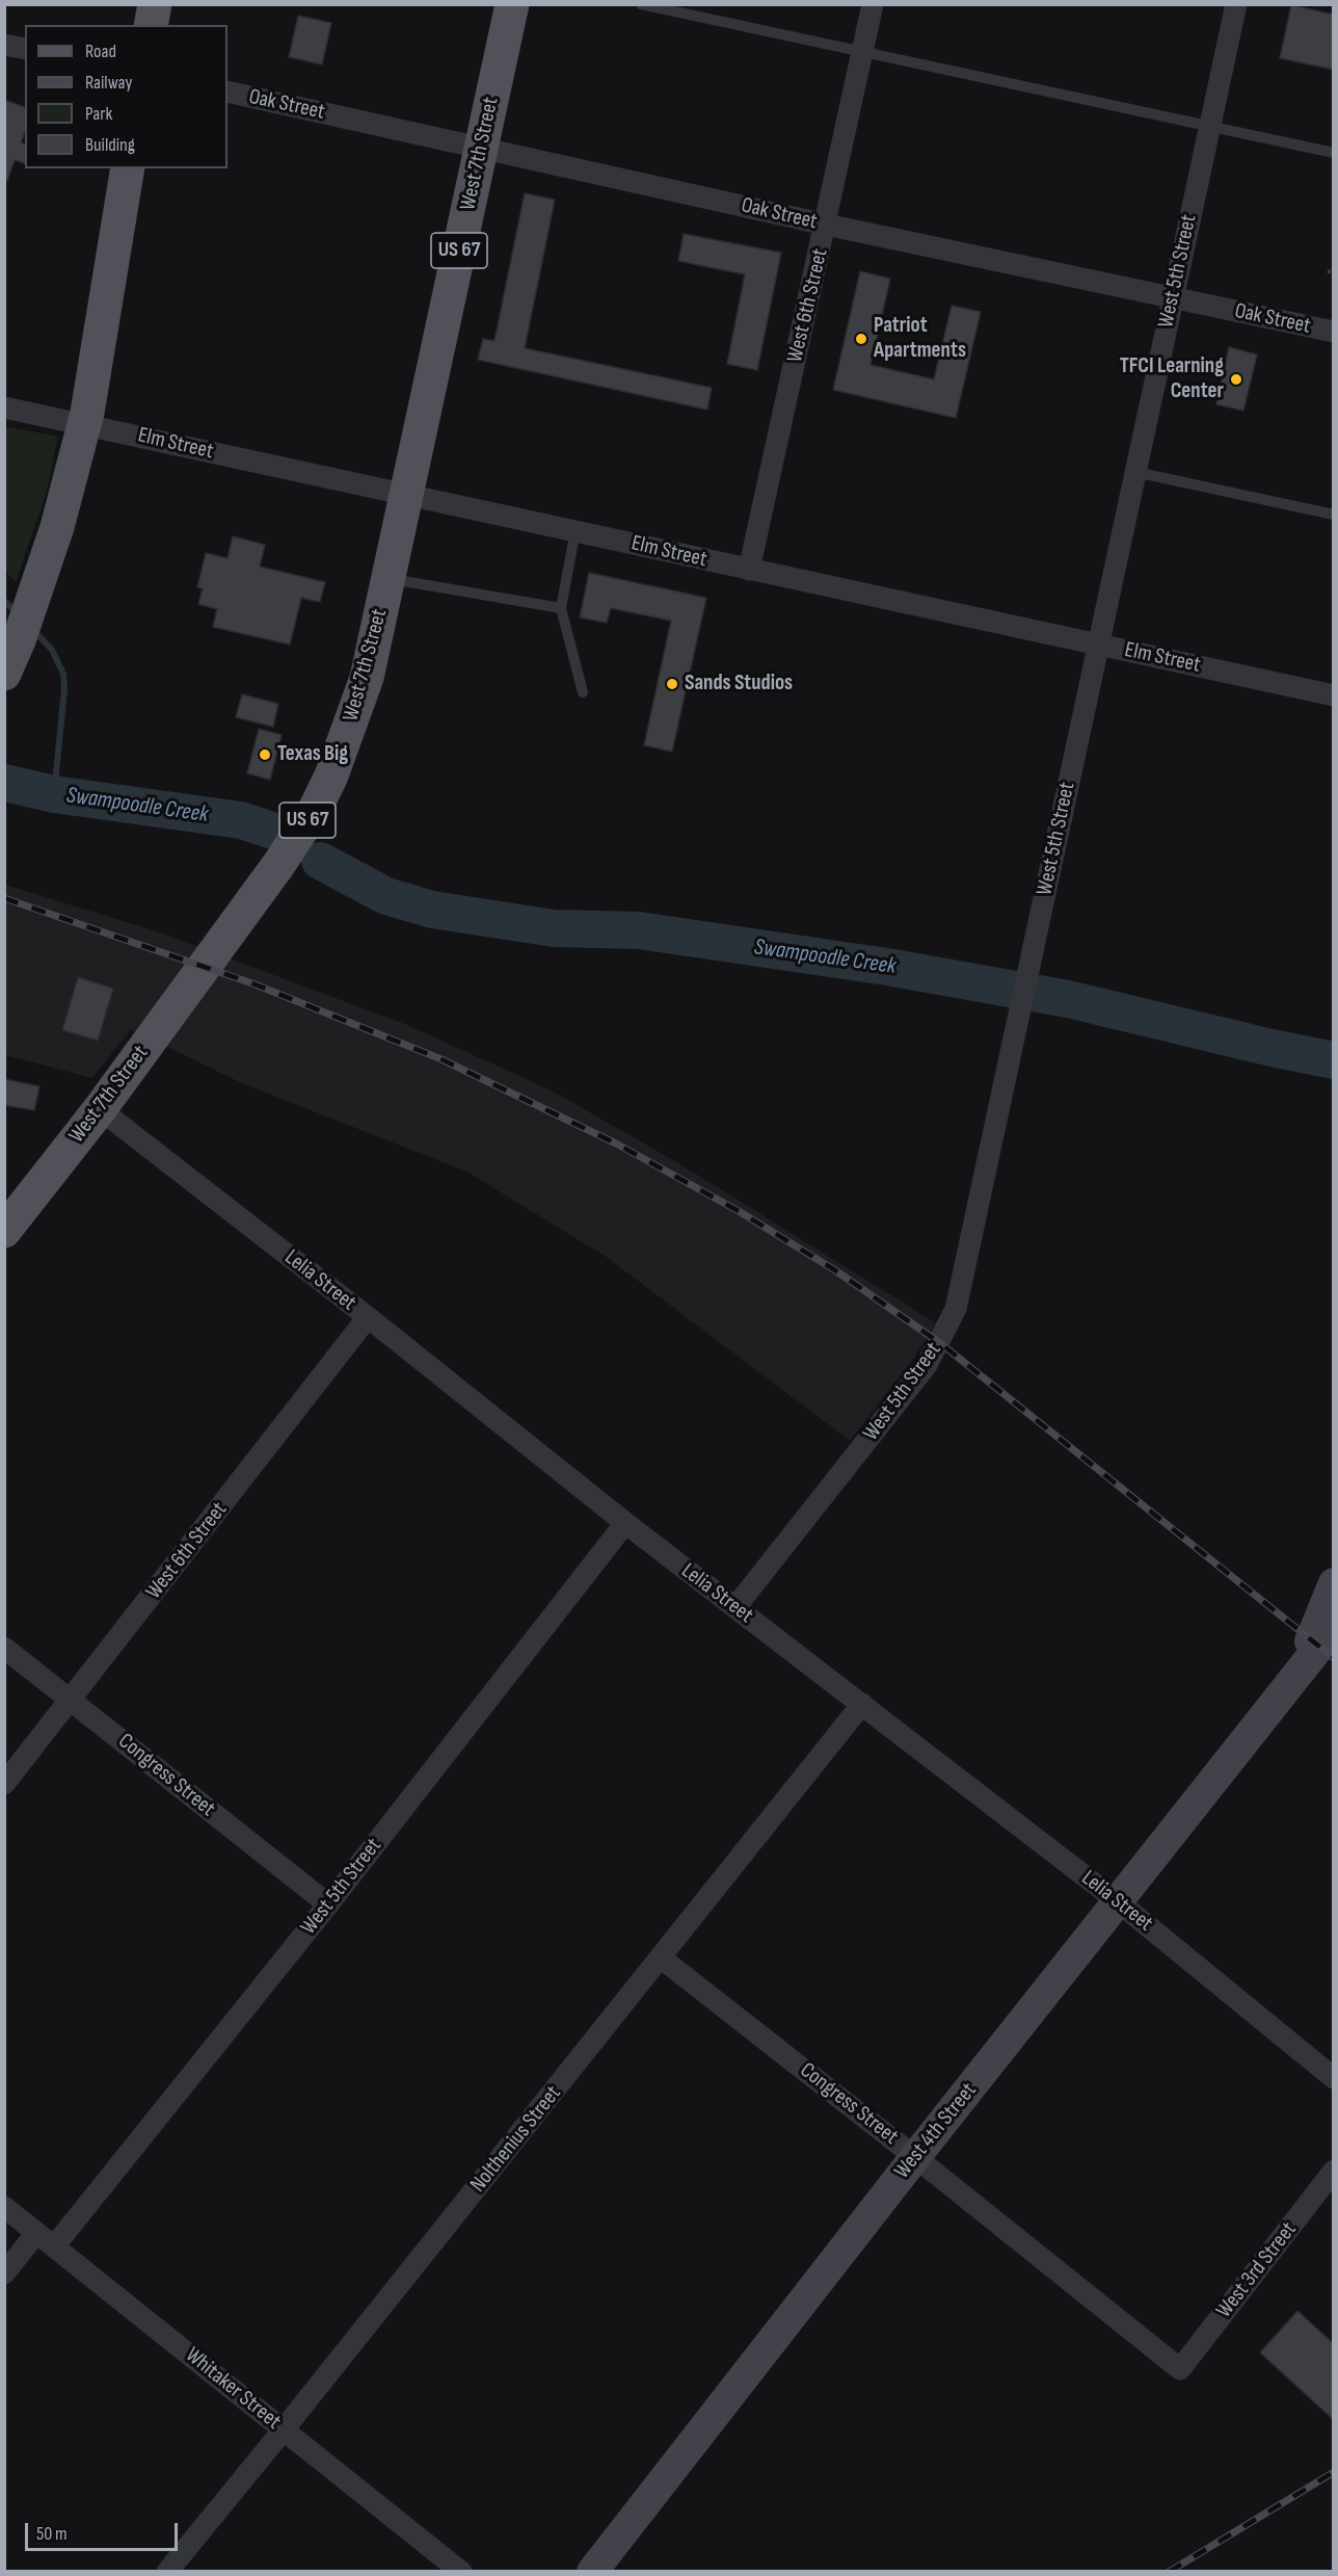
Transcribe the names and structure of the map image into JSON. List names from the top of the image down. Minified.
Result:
{"streets":{"main road":["West 7th Street","US 67","West 4th Street"],"street":["Oak Street","West 5th Street","West 6th Street","Elm Street","Lelia Street","Congress Street","Nolthenius Street","West 3rd Street","Whitaker Street"]},"crossings":[["Oak Street","West 7th Street"],["Oak Street","West 5th Street"],["Oak Street","West 6th Street"],["West 7th Street","Elm Street"],["West 7th Street","Lelia Street"],["West 5th Street","Elm Street"],["West 5th Street","Lelia Street"],["West 5th Street","Congress Street"],["West 5th Street","Whitaker Street"],["West 6th Street","Elm Street"],["West 6th Street","Lelia Street"],["West 6th Street","Congress Street"],["Lelia Street","West 4th Street"],["Lelia Street","Nolthenius Street"],["Congress Street","West 4th Street"],["Congress Street","Nolthenius Street"],["Congress Street","West 3rd Street"],["Nolthenius Street","Whitaker Street"]],"water":["Swampoodle Creek"],"places":["Patriot Apartments","TFCI Learning Center","Sands Studios","Texas Big"],"legend":["Road","Railway","Park","Building"],"scale_bar":"50 m"}
